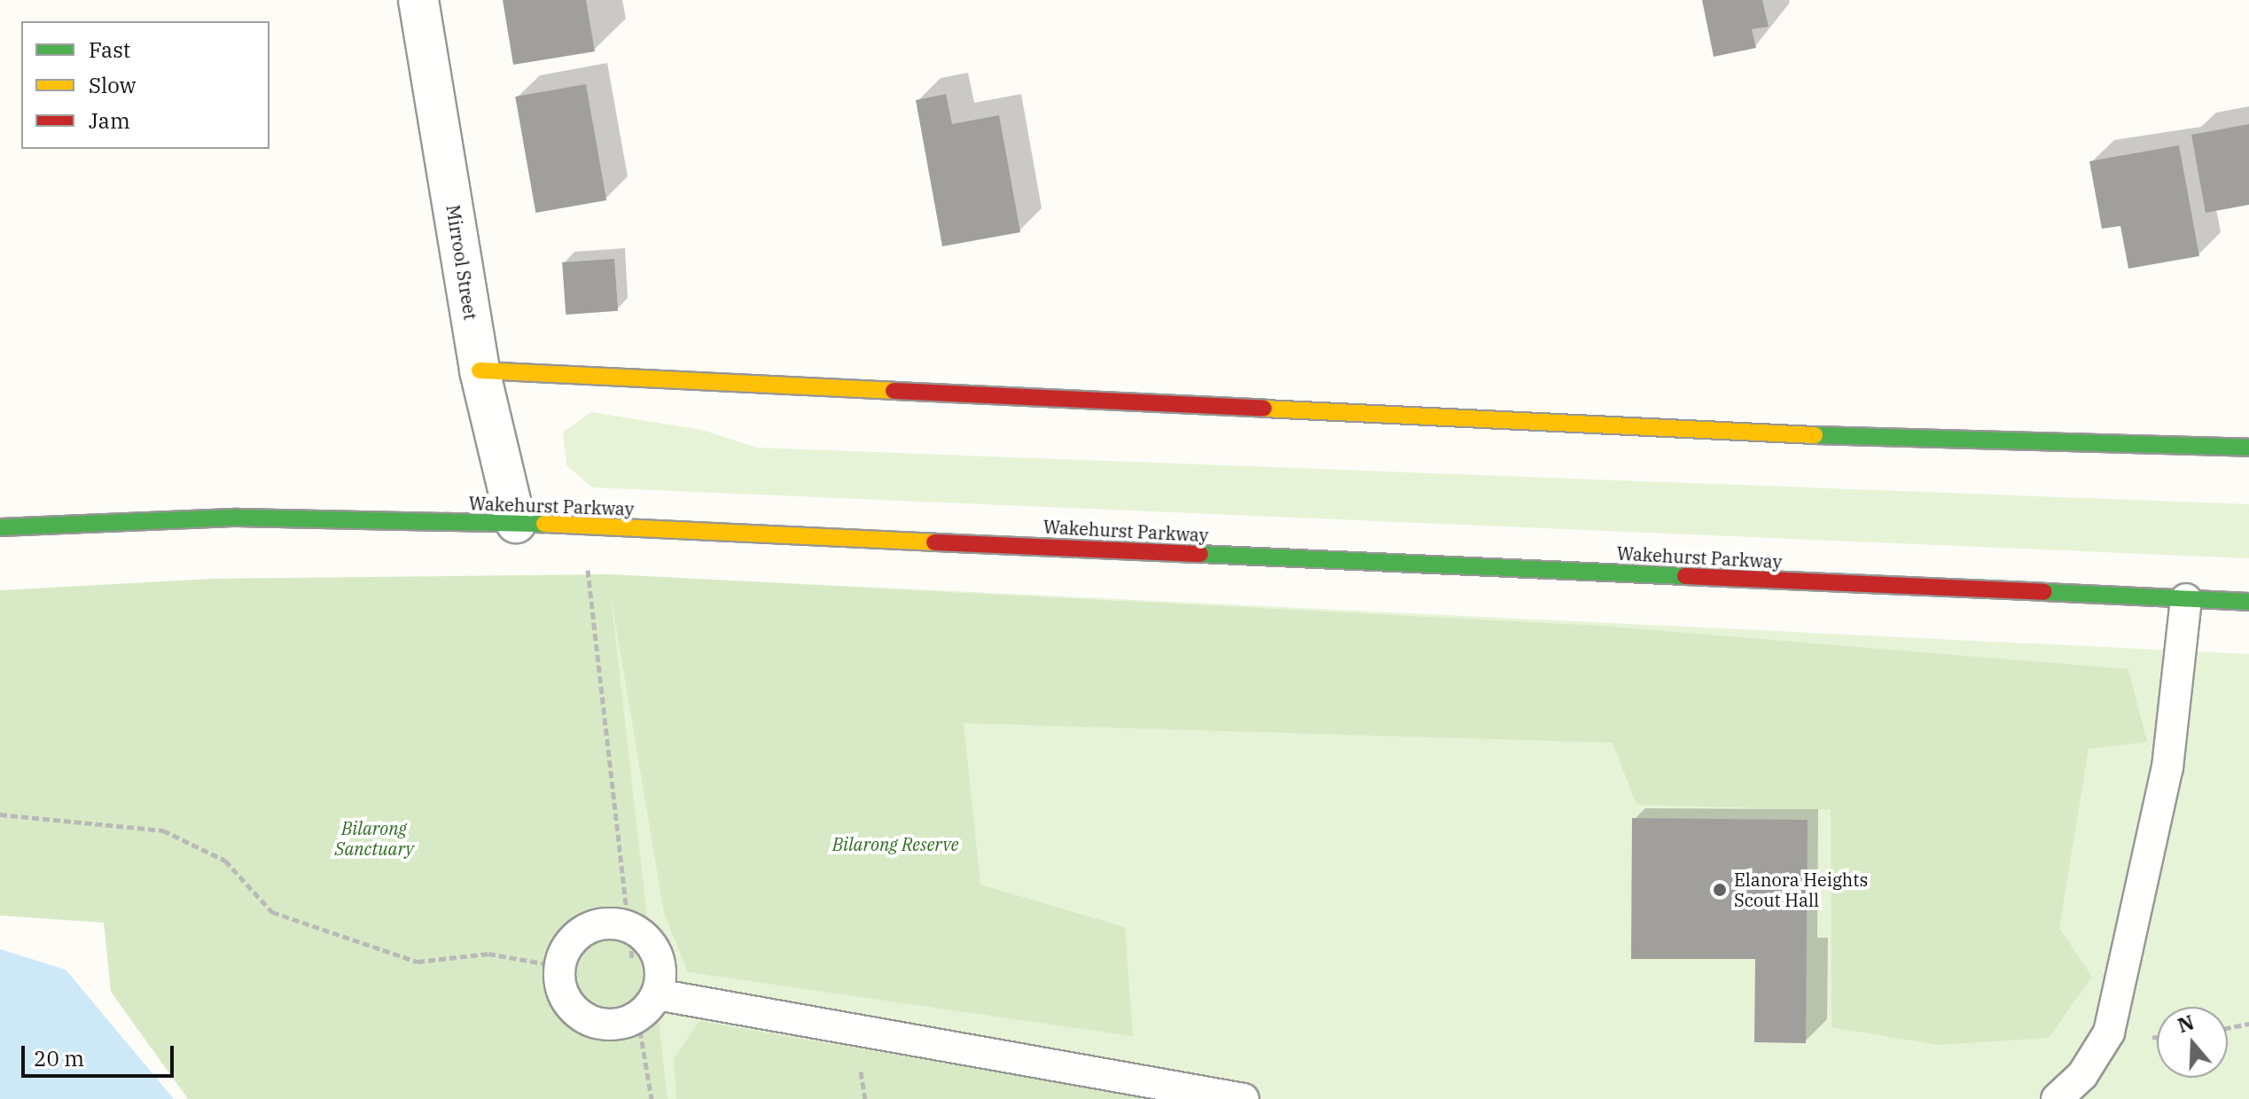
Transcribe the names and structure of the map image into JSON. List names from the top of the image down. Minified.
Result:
{"streets":{"main road":["Wakehurst Parkway"],"street":["Mirrool Street"]},"crossings":[["Mirrool Street","Wakehurst Parkway"]],"parks":["Bilarong Sanctuary","Bilarong Reserve"],"places":["Elanora Heights Scout Hall"],"legend":["Fast","Slow","Jam"],"scale_bar":"20 m","north":"top"}
